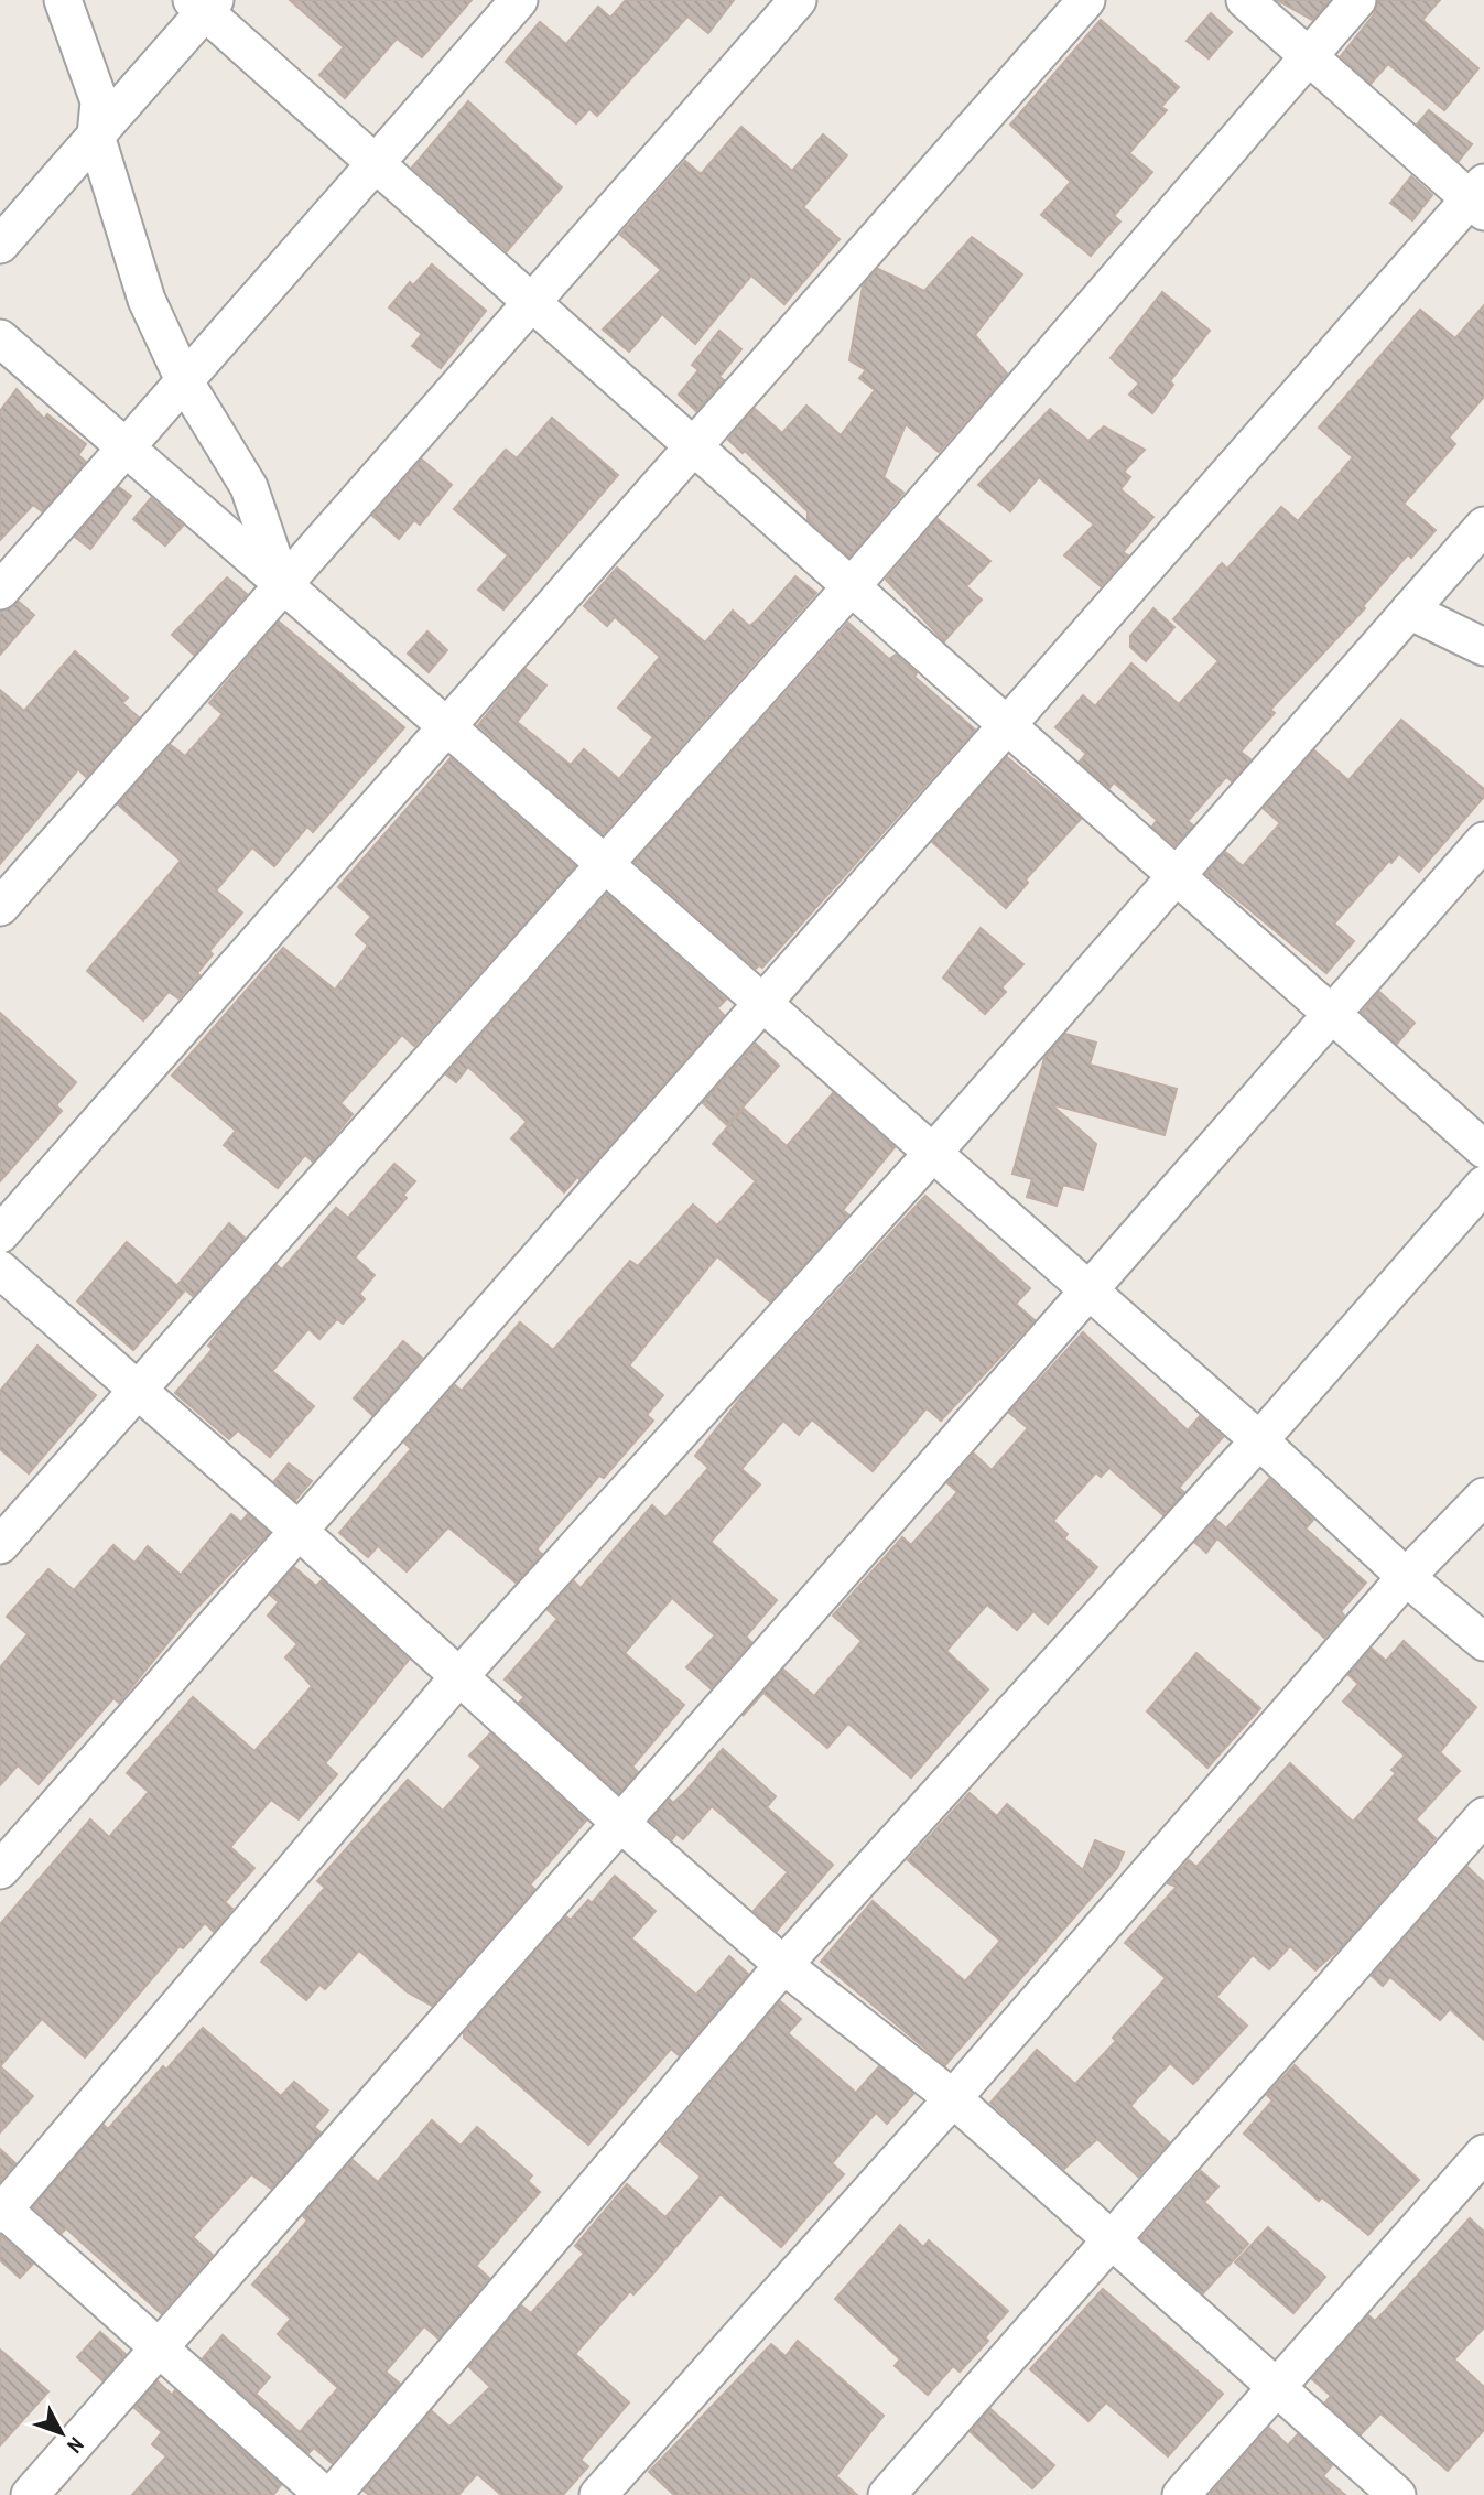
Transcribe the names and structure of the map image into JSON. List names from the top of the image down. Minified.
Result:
{"north":"bottom right"}
